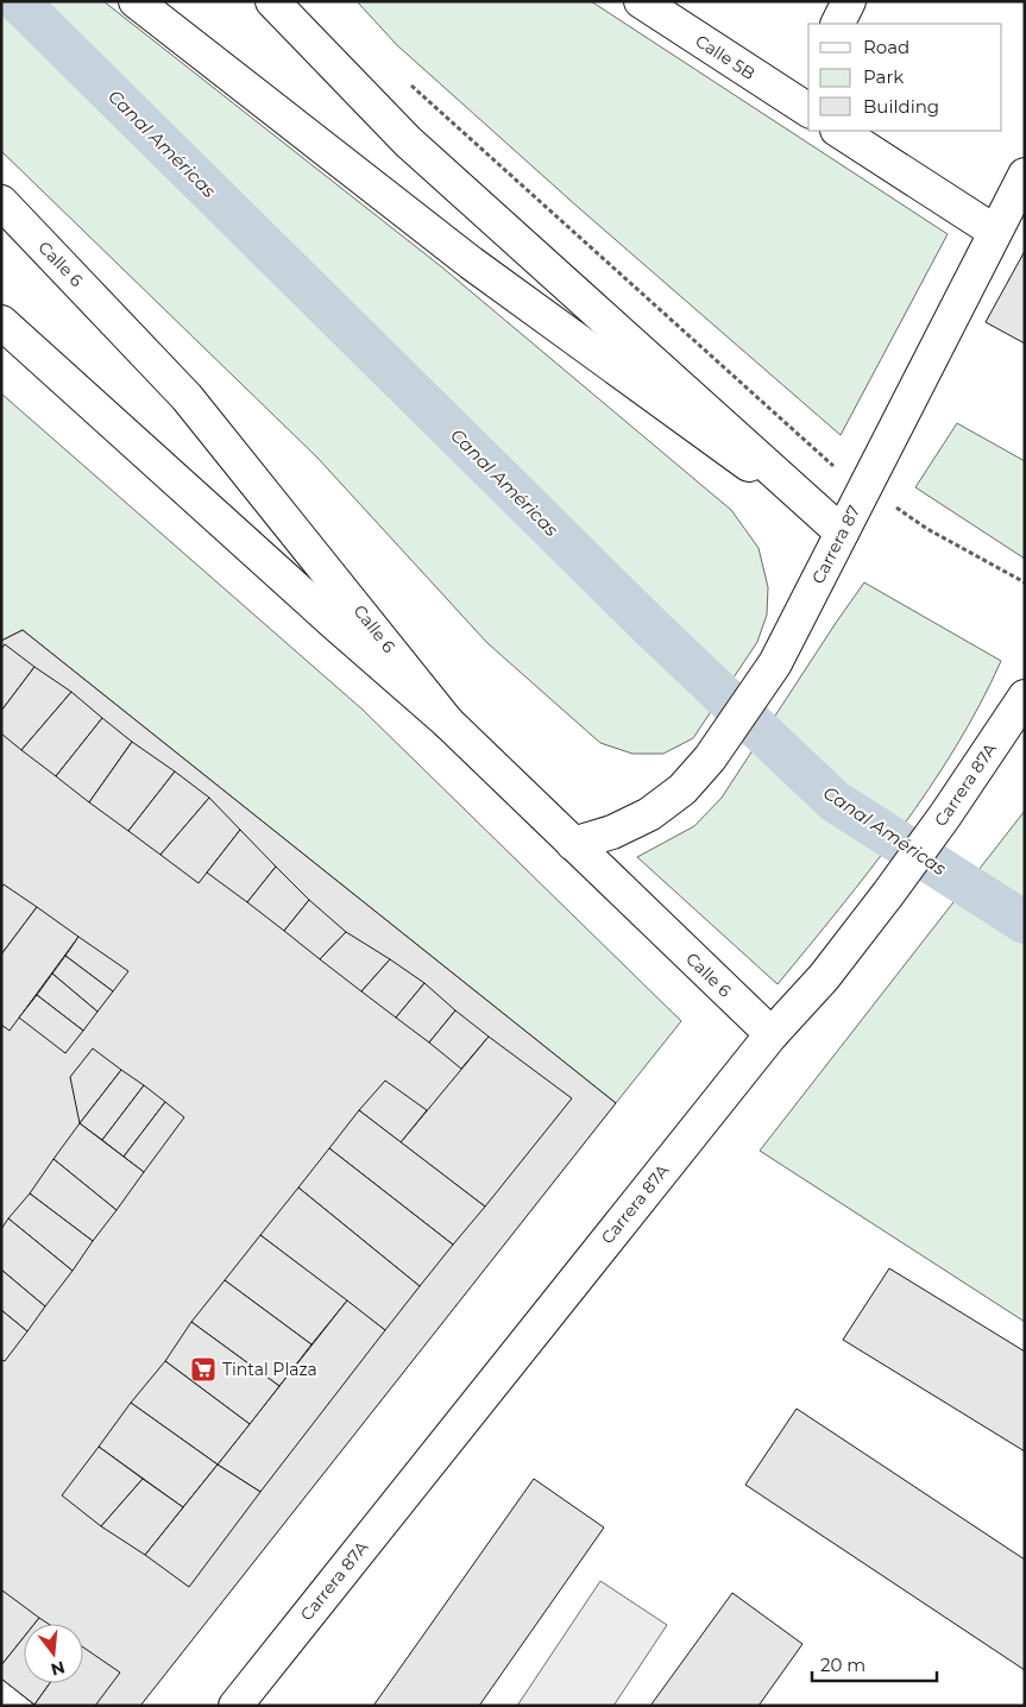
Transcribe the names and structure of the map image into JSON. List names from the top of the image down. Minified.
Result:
{"streets":{"street":["Calle 5B","Calle 6","Carrera 87","Carrera 87A"]},"crossings":[["Calle 6","Carrera 87"],["Calle 6","Carrera 87A"]],"water":["Canal Américas"],"places":{"supermarket":["Tintal Plaza"]},"legend":["Road","Park","Building"],"scale_bar":"20 m","north":"bottom"}
